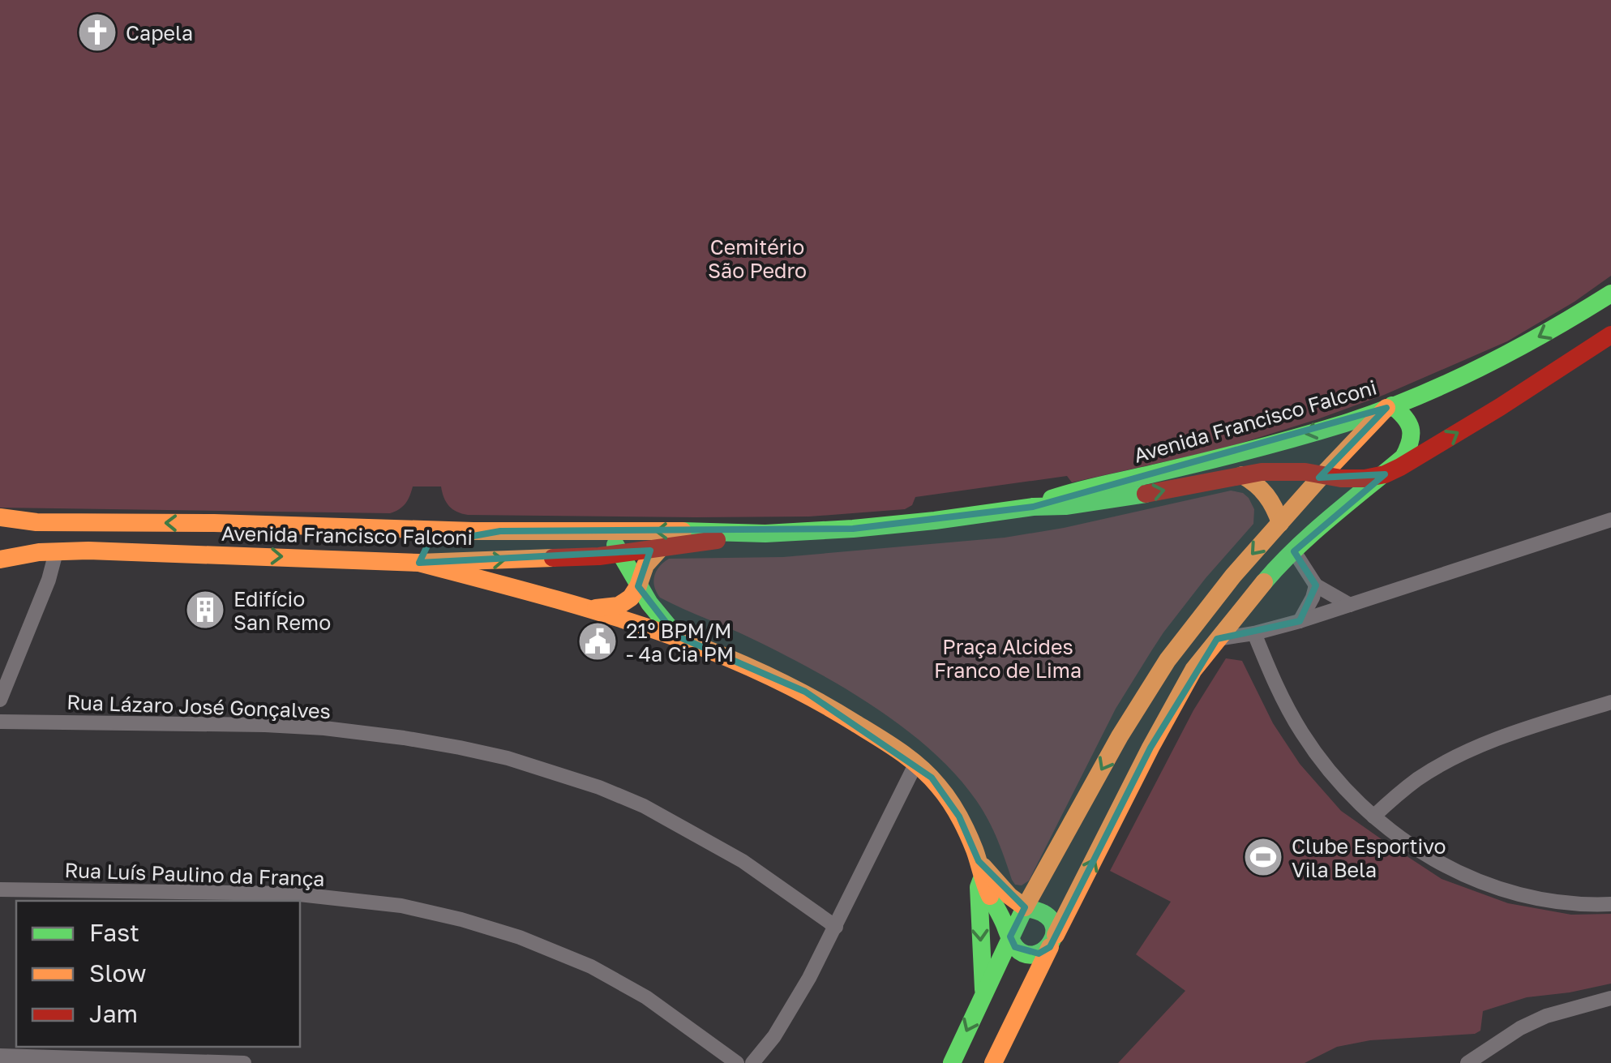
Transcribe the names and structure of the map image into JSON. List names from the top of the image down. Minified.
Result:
{"streets":{"main road":["Avenida Francisco Falconi"],"street":["Rua Lázaro José Gonçalves","Rua Luís Paulino da França"]},"parks":["Cemitério São Pedro","Praça Alcides Franco de Lima"],"places":{"church":["Capela"],"building":["Edifício San Remo"],"public building":["21º BPM/M - 4ª Cia PM"],"sports":["Clube Esportivo Vila Bela"]},"legend":["Fast","Slow","Jam"]}
